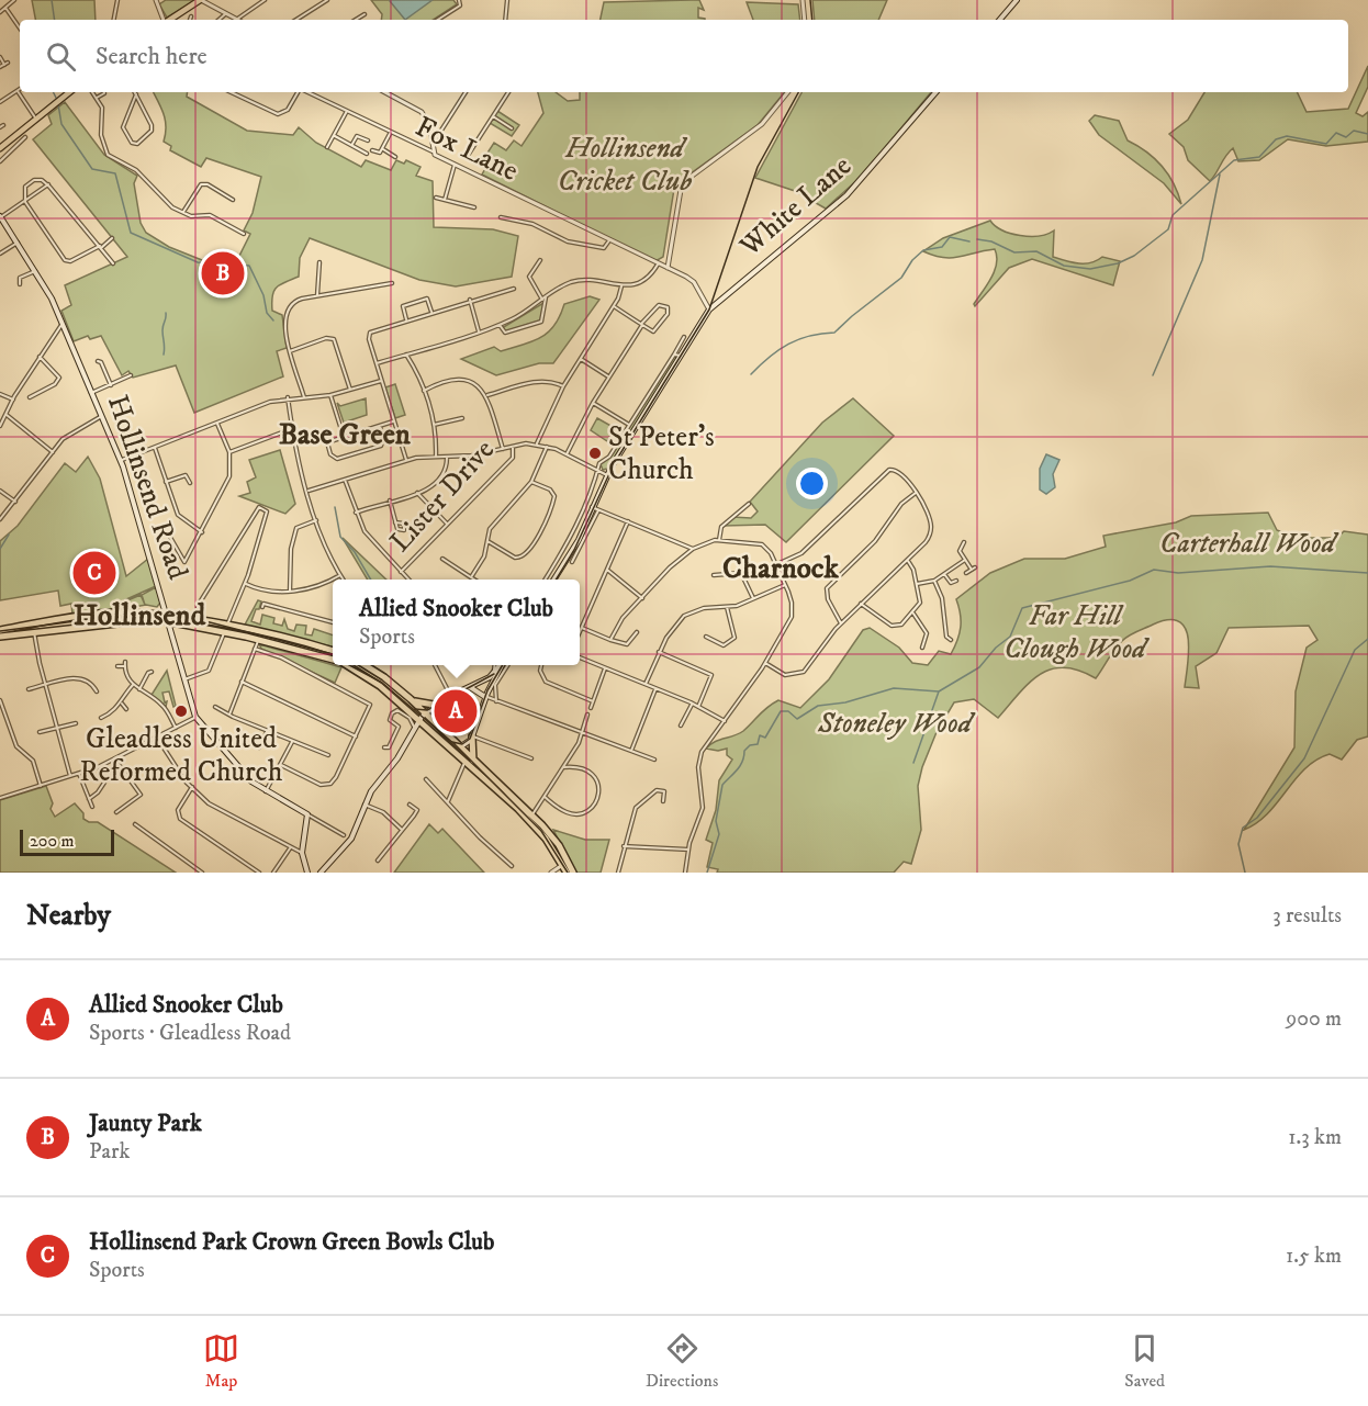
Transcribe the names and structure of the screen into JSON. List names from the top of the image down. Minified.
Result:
{"streets":{"main road":["White Lane","Hollinsend Road"],"street":["Fox Lane","Lister Drive"]},"crossings":[["Fox Lane","White Lane"]],"districts":["Base Green","Charnock","Hollinsend"],"parks":["Hollinsend Cricket Club","Carterhall Wood","Far Hill Clough Wood","Stoneley Wood"],"places":["St Peter’s Church","Gleadless United Reformed Church"],"scale_bar":"200 m","page":{"search":"Search here","pins":["B","C","A"],"popup":["Allied Snooker Club","Sports"],"scale":"200 m","heading":["Nearby","3 results"],"list":[{"mark":"A","name":"Allied Snooker Club","note":"Sports · Gleadless Road","value":"900 m"},{"mark":"B","name":"Jaunty Park","note":"Park","value":"1.3 km"},{"mark":"C","name":"Hollinsend Park Crown Green Bowls Club","note":"Sports","value":"1.5 km"}],"nav":["Map","Directions","Saved"]}}
